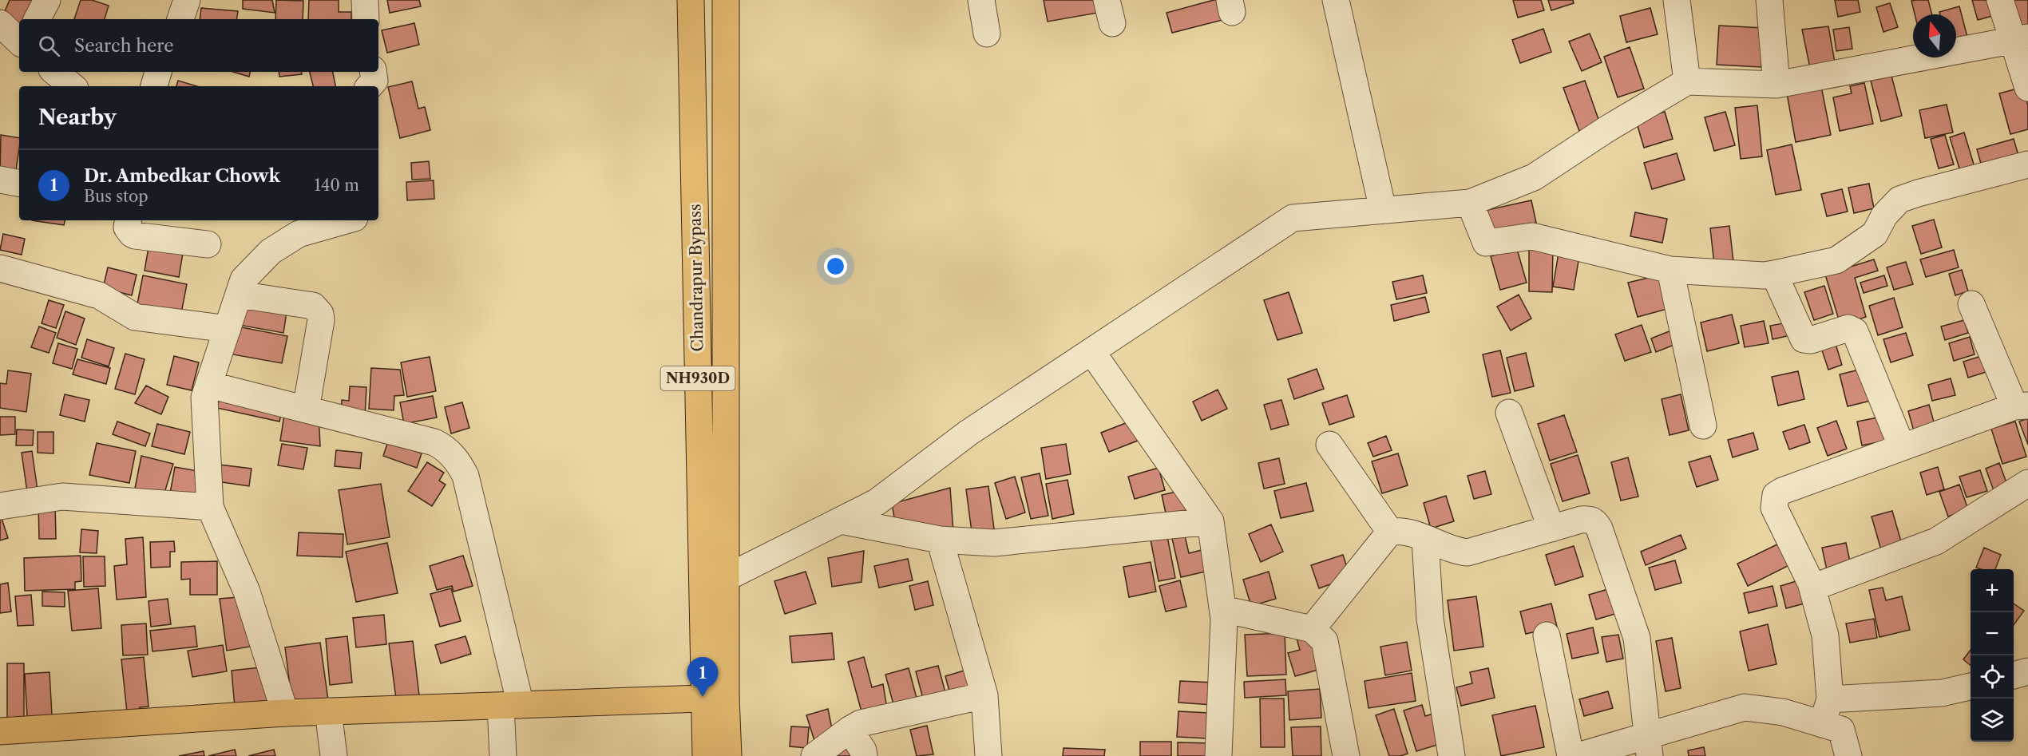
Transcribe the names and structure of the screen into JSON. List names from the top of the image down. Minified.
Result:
{"streets":{"main road":["Chandrapur Bypass","NH930D"]},"north":"top","page":{"search":"Search here","heading":"Nearby","list":[{"mark":"1","name":"Dr. Ambedkar Chowk","note":"Bus stop","value":"140 m"}],"map_buttons":["+","−"],"pins":"1"}}
